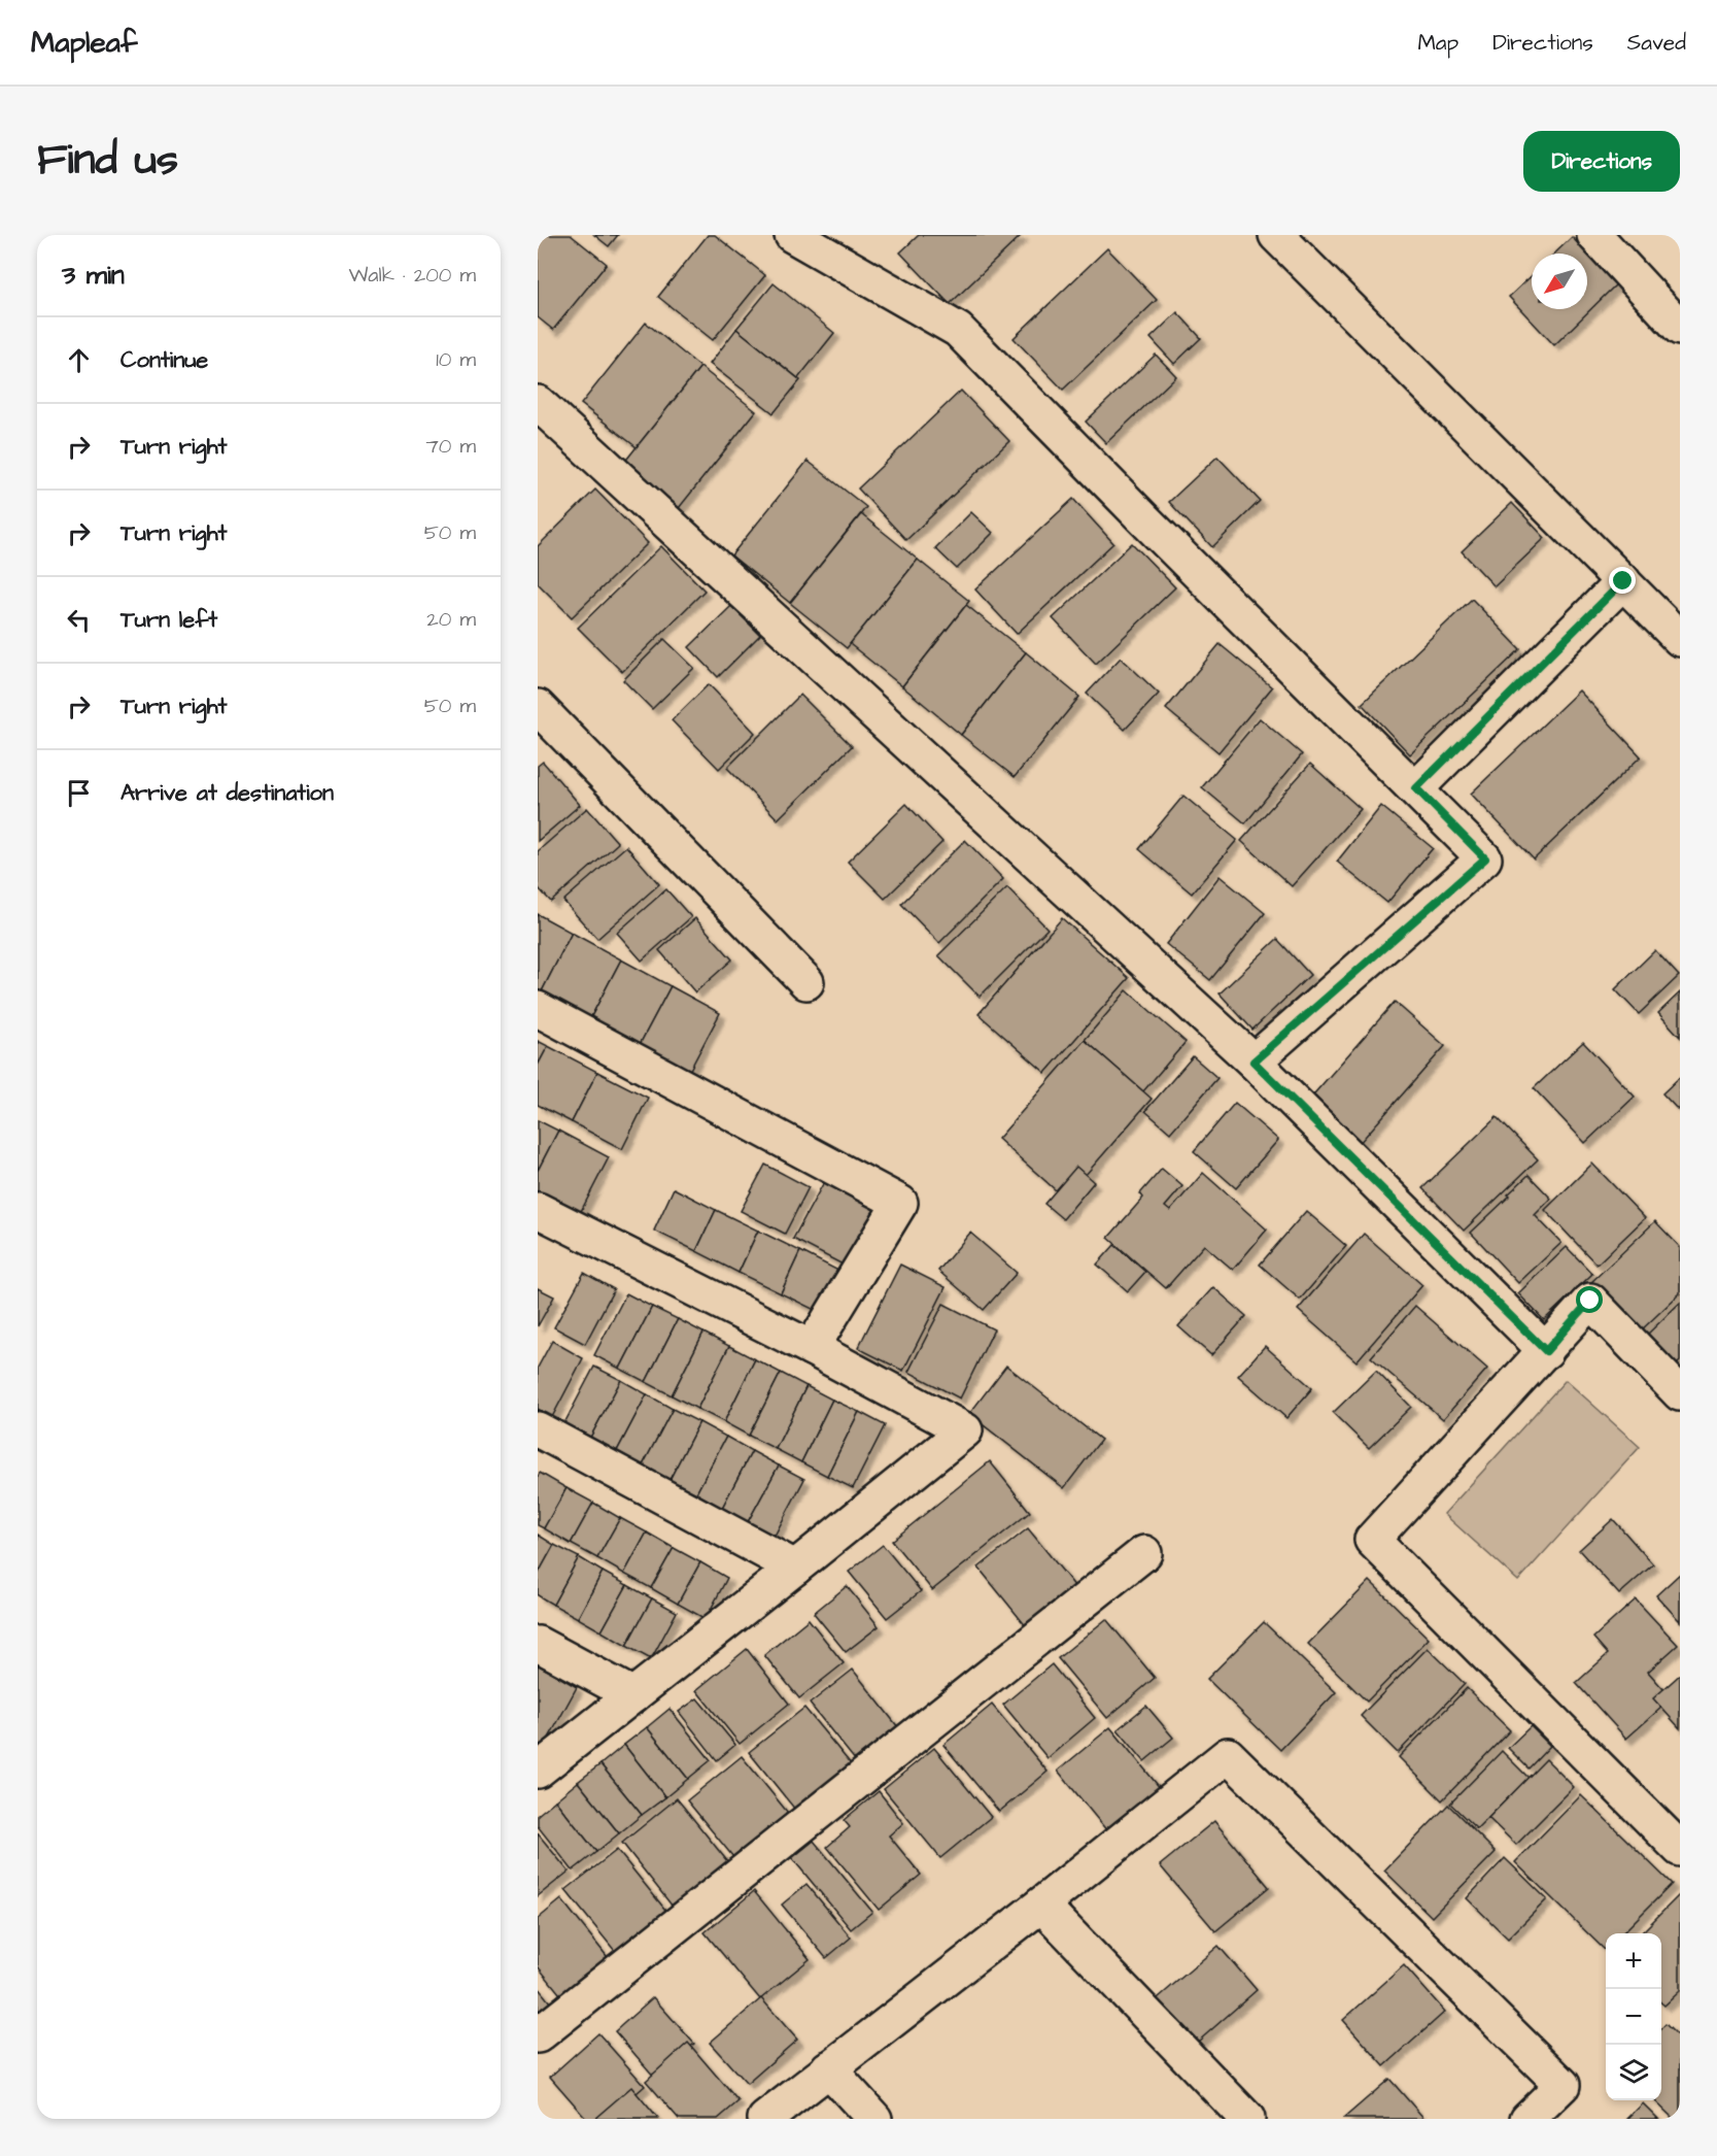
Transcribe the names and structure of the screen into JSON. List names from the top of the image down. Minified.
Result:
{"north":"bottom left","page":{"header":"Mapleaf","nav":["Map","Directions","Saved"],"title":"Find us","buttons":"Directions","heading":["3 min","Walk · 200 m"],"list":[["Continue","10 m"],["Turn right","70 m"],["Turn right","50 m"],["Turn left","20 m"],["Turn right","50 m"],"Arrive at destination"],"map_buttons":["+","−"]}}
